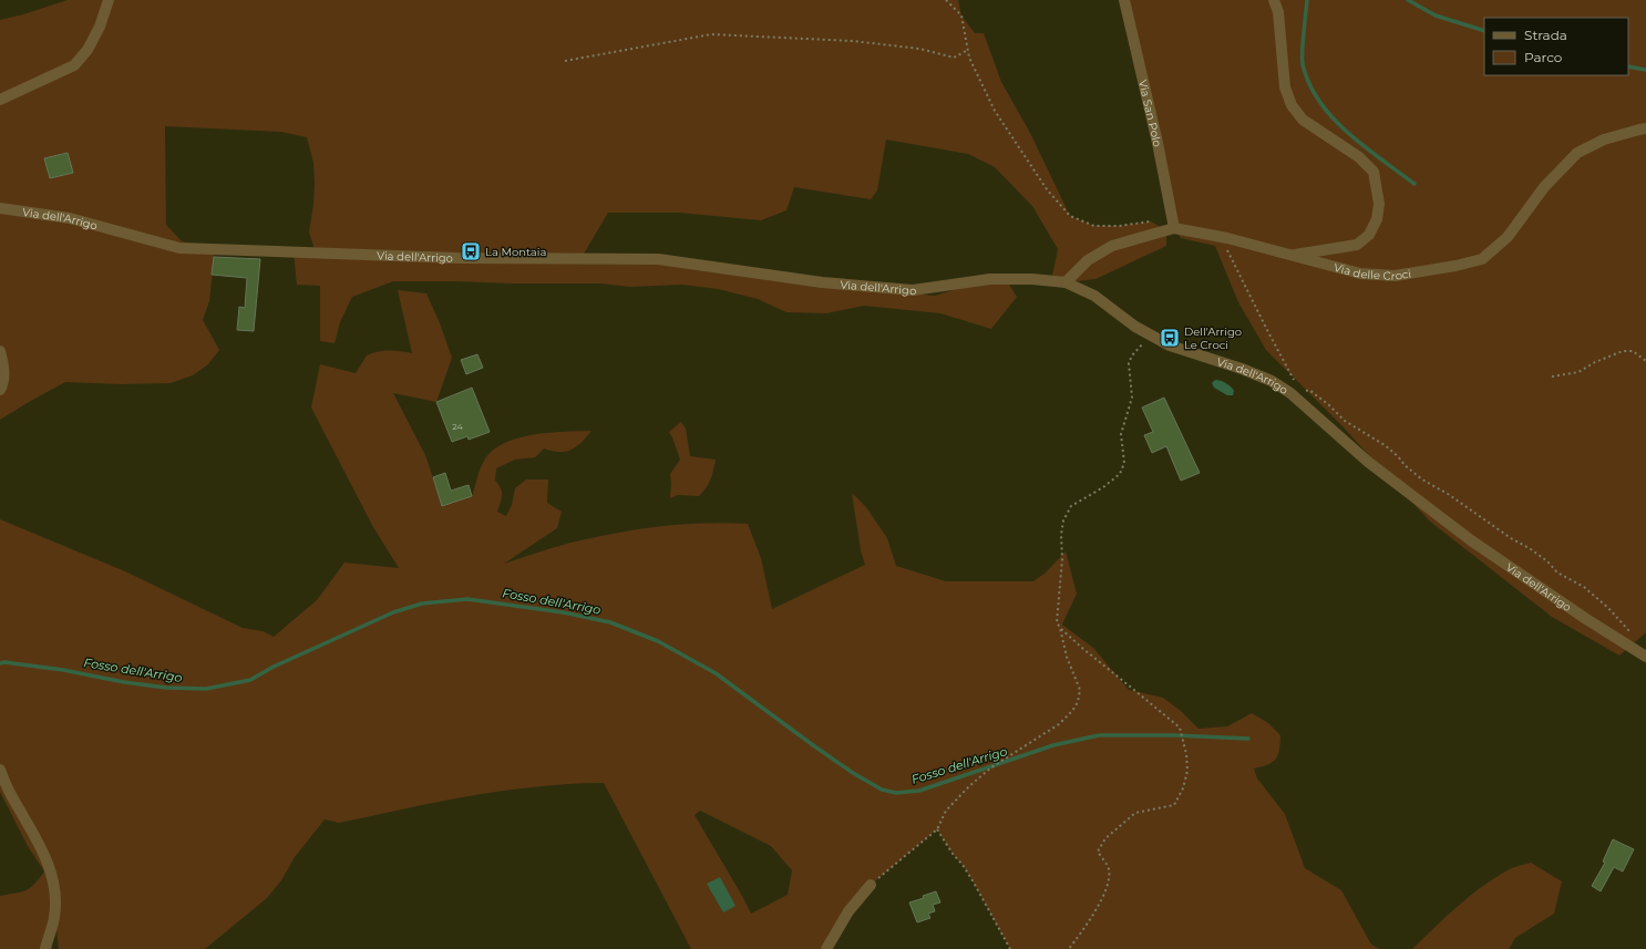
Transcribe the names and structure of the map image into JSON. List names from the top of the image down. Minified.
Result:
{"streets":{"street":["Via San Polo","Via dell'Arrigo","Via delle Croci"]},"crossings":[["Via San Polo","Via delle Croci"],["Via dell'Arrigo","Via delle Croci"]],"water":["Fosso dell'Arrigo"],"places":{"bus stop":["La Montaia","Dell'Arrigo Le Croci"]},"house_numbers":["24"],"legend":["Strada","Parco"]}
